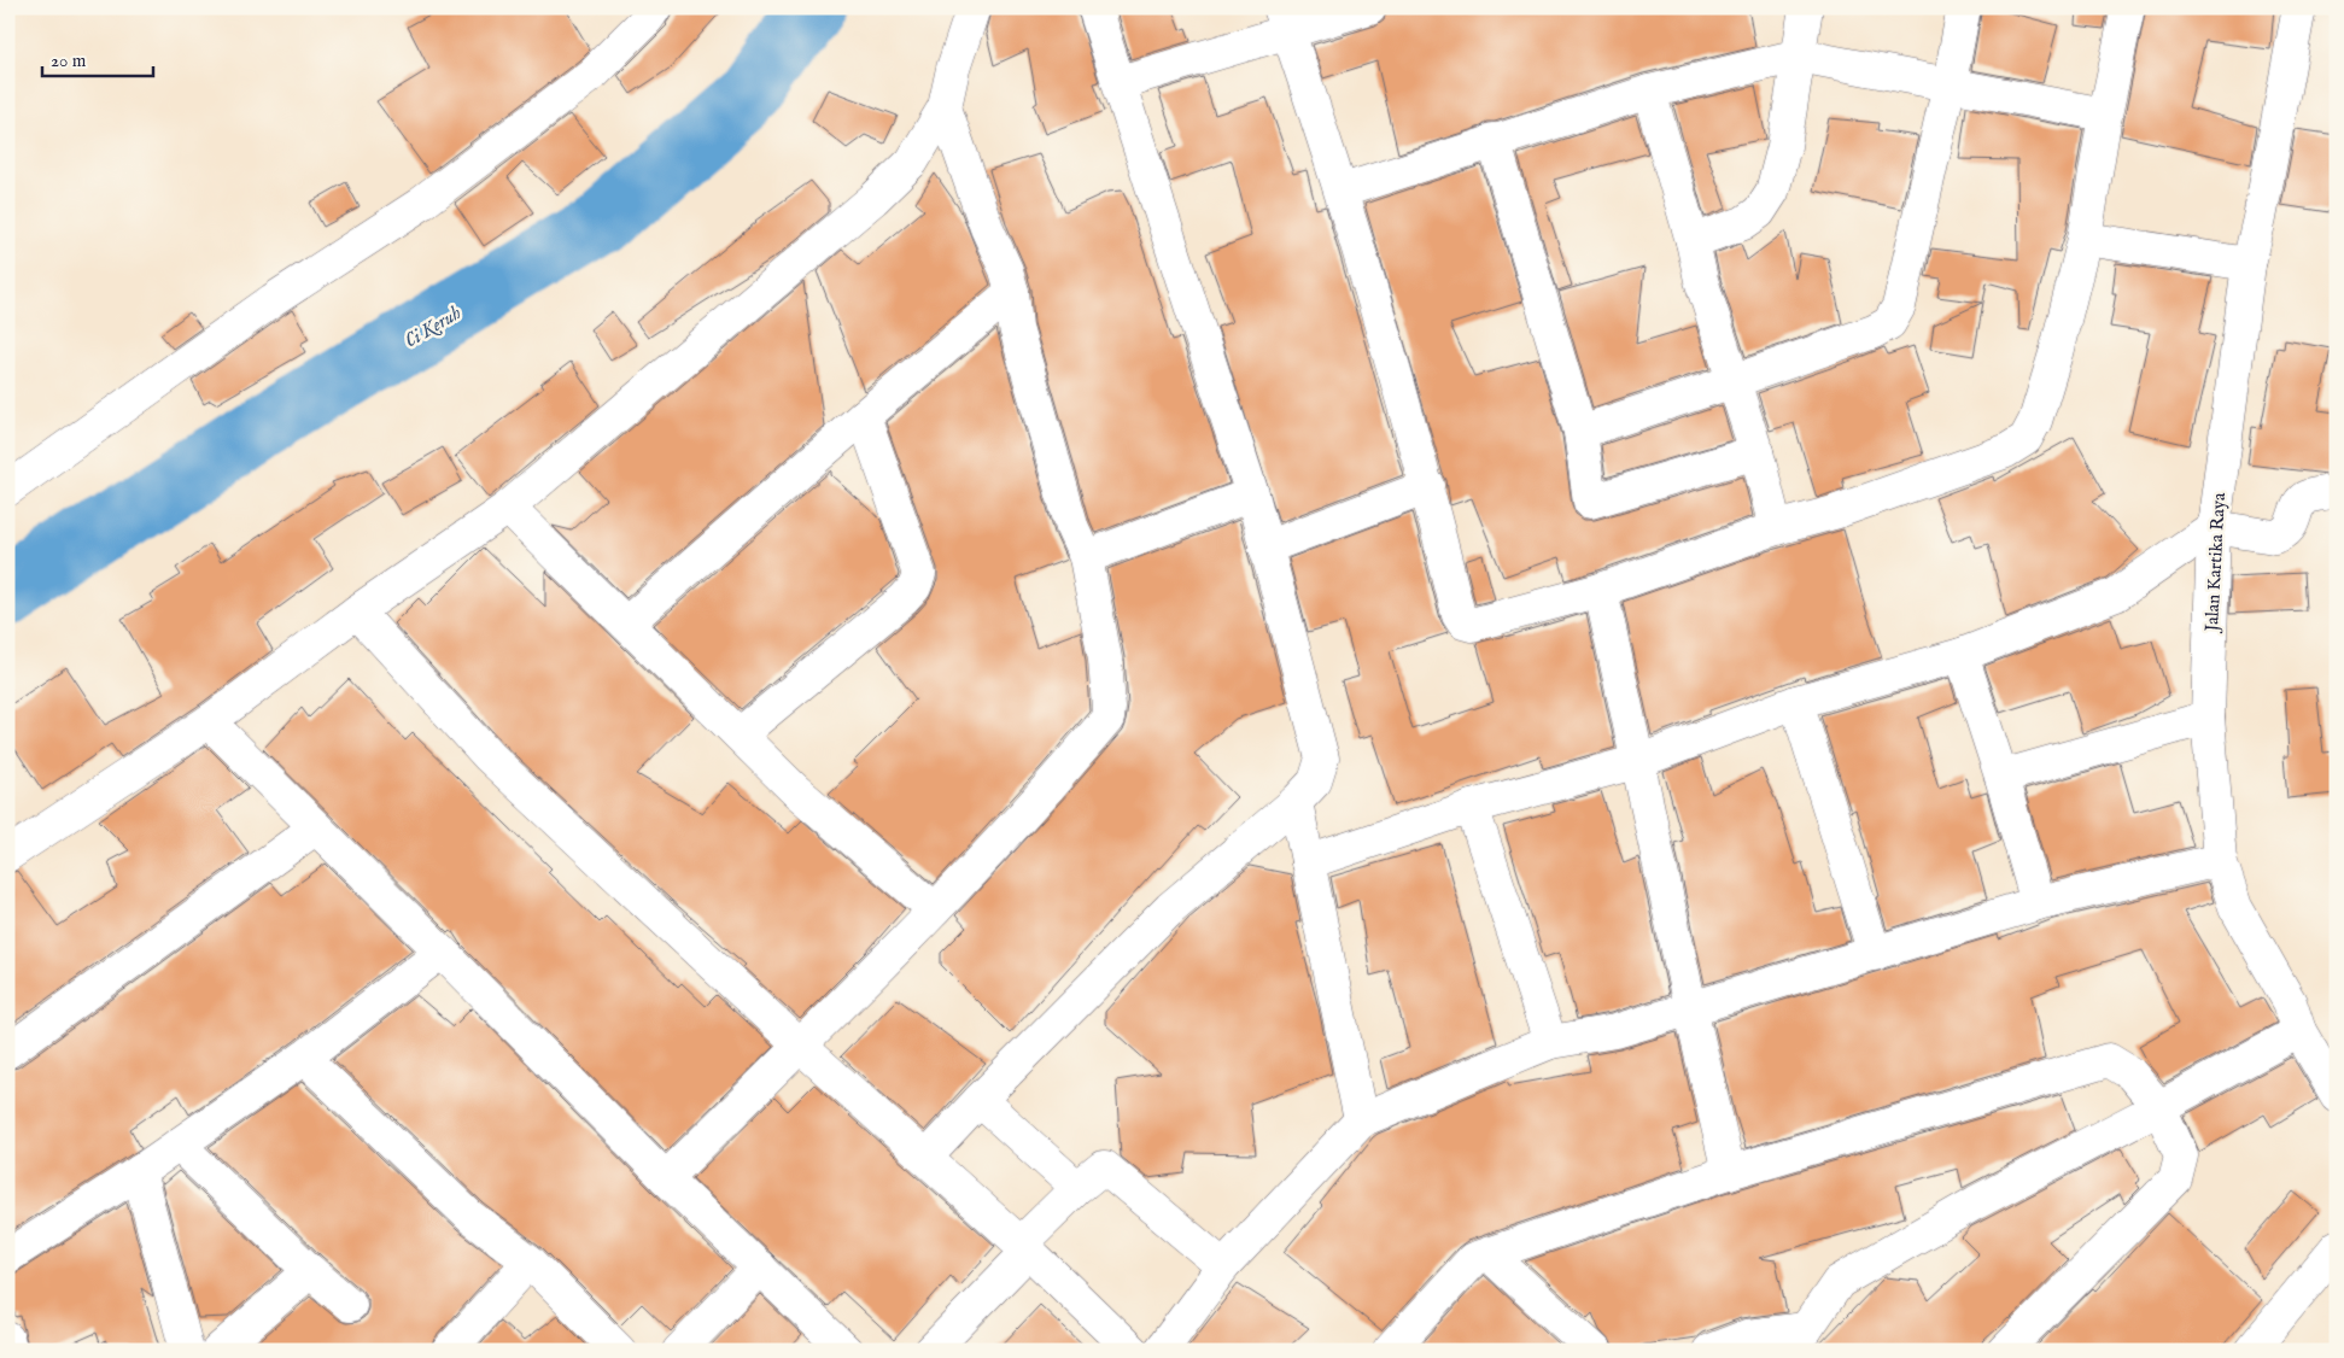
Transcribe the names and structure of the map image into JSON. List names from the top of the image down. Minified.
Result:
{"streets":{"street":["Jalan Kartika Raya"]},"water":["Ci Keruh"],"scale_bar":"20 m"}
